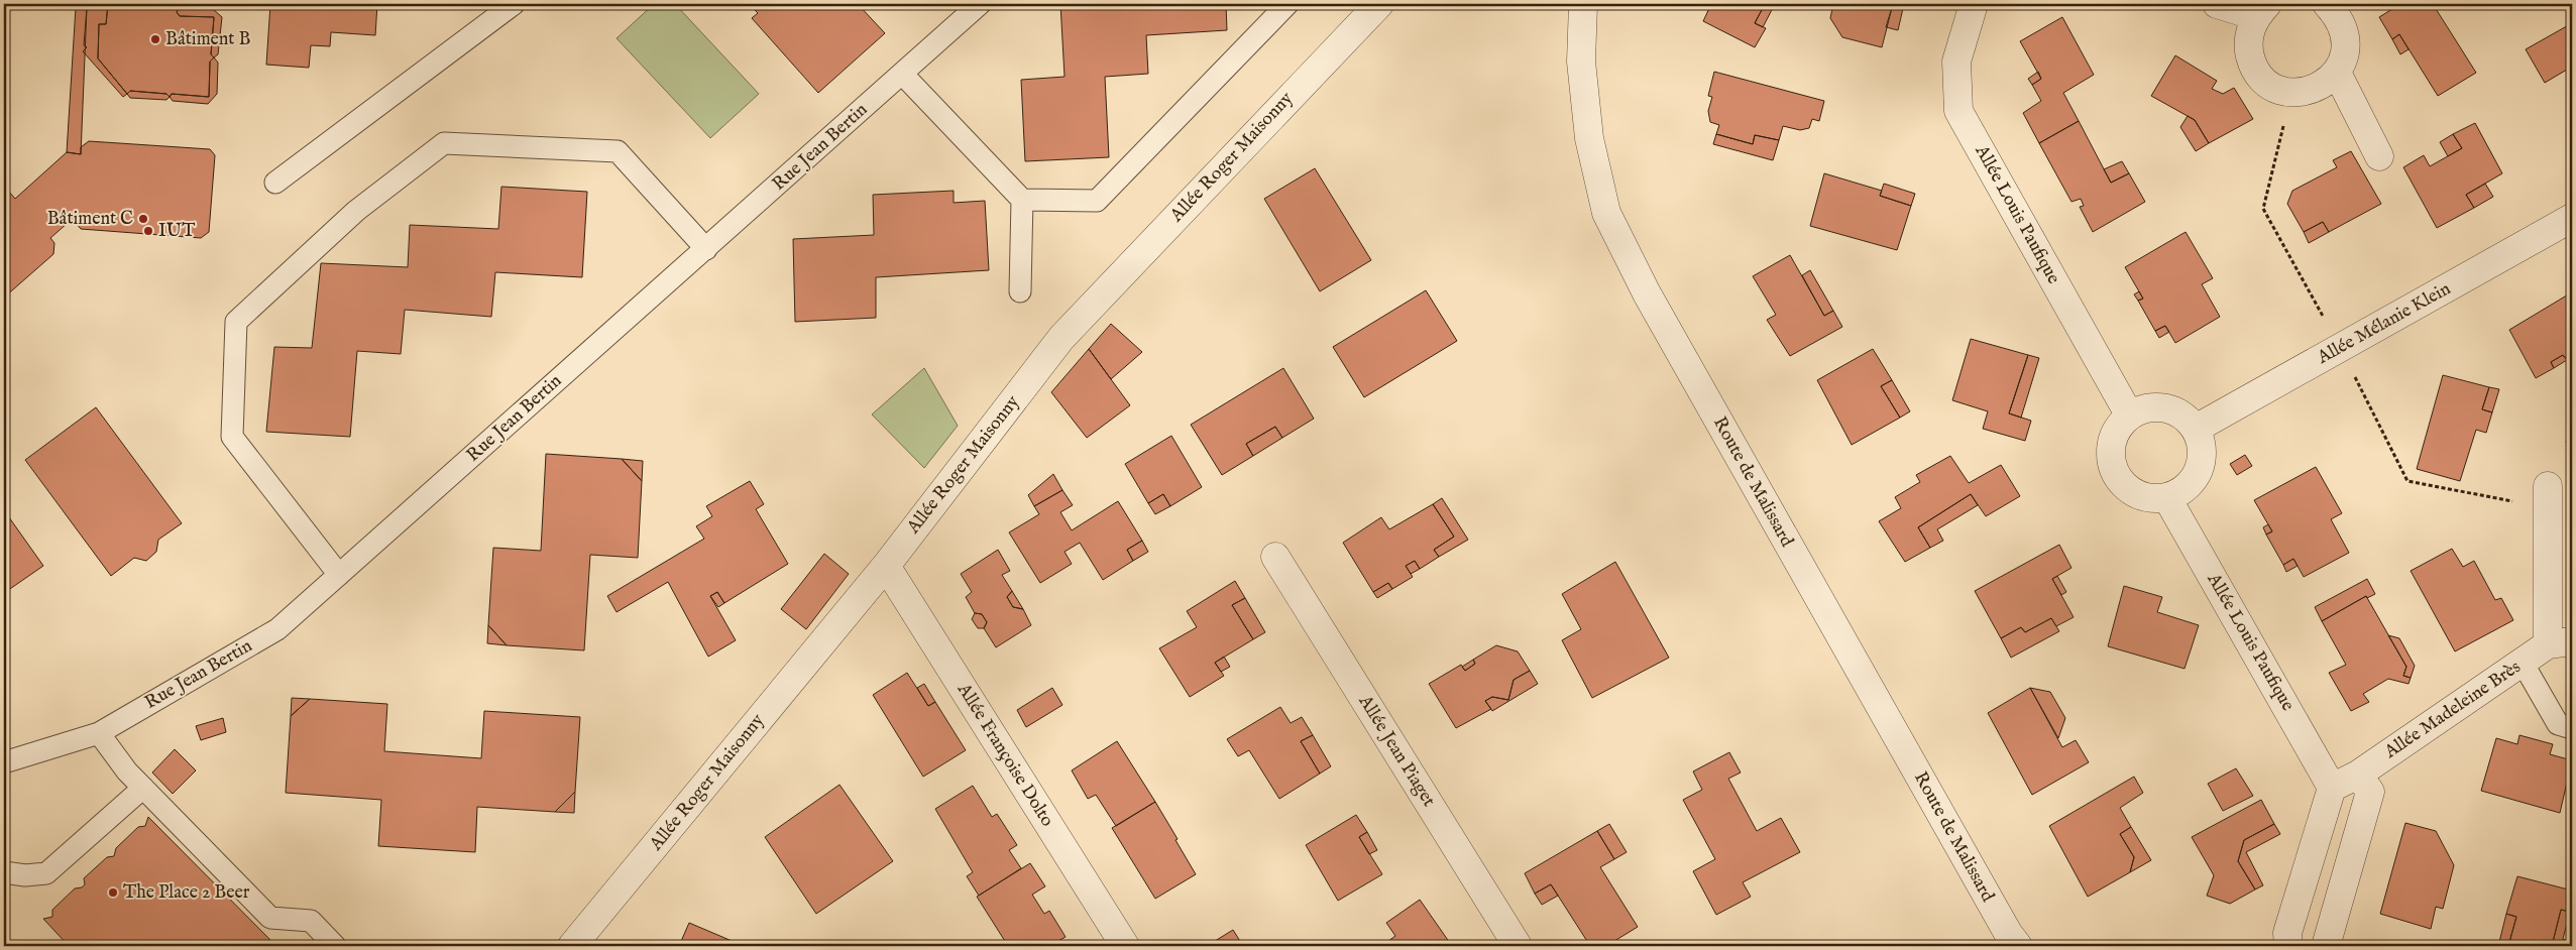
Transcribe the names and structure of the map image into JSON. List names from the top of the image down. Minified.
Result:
{"streets":{"street":["Allée Roger Maisonny","Allée Louis Paufique","Allée Mélanie Klein","Route de Malissard","Allée Madeleine Brès","Allée Jean Piaget","Allée Françoise Dolto"],"lane":["Rue Jean Bertin"]},"crossings":[["Allée Roger Maisonny","Allée Françoise Dolto"],["Allée Louis Paufique","Allée Mélanie Klein"]],"places":["Bâtiment B","Bâtiment C","IUT","The Place 2 Beer"]}
